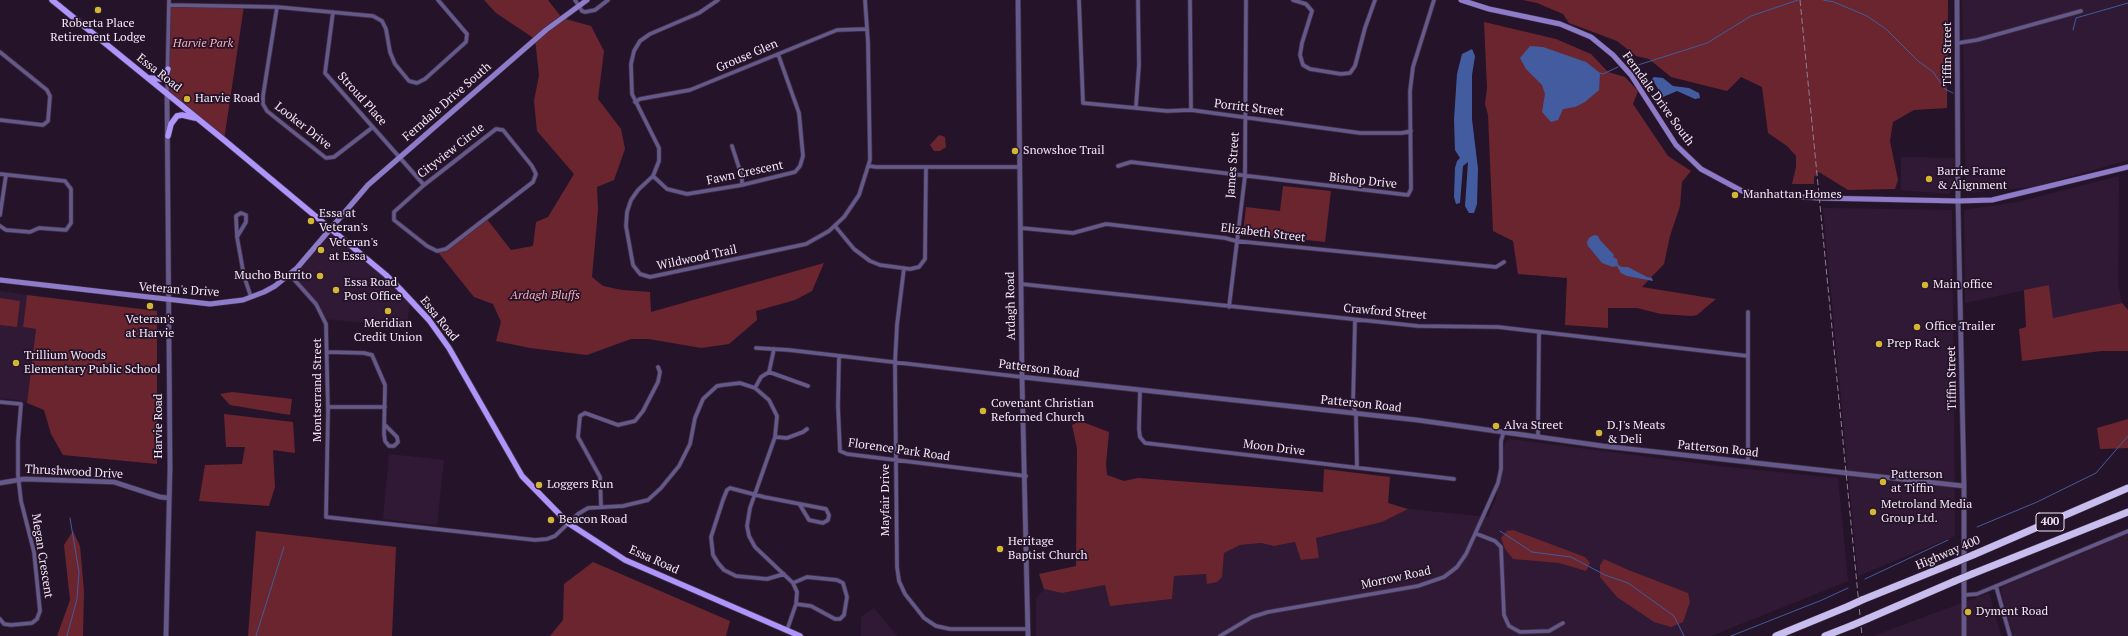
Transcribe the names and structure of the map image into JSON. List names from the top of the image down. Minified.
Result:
{"streets":{"highway":["400","Highway 400"],"main road":["Essa Road","Ferndale Drive South","Veteran's Drive"],"street":["Tiffin Street","Grouse Glen","Stroud Place","Porritt Street","Looker Drive","Cityview Circle","James Street","Fawn Crescent","Bishop Drive","Elizabeth Street","Wildwood Trail","Ardagh Road","Crawford Street","Patterson Road","Montserrand Street","Harvie Road","Moon Drive","Florence Park Road","Thrushwood Drive","Mayfair Drive","Megan Crescent","Morrow Road"]},"crossings":[["Tiffin Street","Ferndale Drive South"],["Tiffin Street","Patterson Road"],["Grouse Glen","Fawn Crescent"],["Grouse Glen","Wildwood Trail"],["Essa Road","Ferndale Drive South"],["Essa Road","Veteran's Drive"],["Essa Road","Montserrand Street"],["Essa Road","Harvie Road"],["Stroud Place","Ferndale Drive South"],["Stroud Place","Looker Drive"],["Stroud Place","Cityview Circle"],["Ferndale Drive South","Veteran's Drive"],["Porritt Street","James Street"],["Porritt Street","Bishop Drive"],["James Street","Bishop Drive"],["James Street","Elizabeth Street"],["James Street","Crawford Street"],["Fawn Crescent","Wildwood Trail"],["Elizabeth Street","Ardagh Road"],["Veteran's Drive","Montserrand Street"],["Veteran's Drive","Harvie Road"],["Ardagh Road","Crawford Street"],["Ardagh Road","Patterson Road"],["Ardagh Road","Florence Park Road"],["Ardagh Road","Mayfair Drive"],["Patterson Road","Moon Drive"],["Patterson Road","Florence Park Road"],["Patterson Road","Mayfair Drive"],["Patterson Road","Morrow Road"],["Harvie Road","Thrushwood Drive"],["Florence Park Road","Mayfair Drive"],["Thrushwood Drive","Megan Crescent"]],"parks":["Harvie Park","Ardagh Bluffs"],"places":["Roberta Place Retirement Lodge","Harvie Road","Snowshoe Trail","Barrie Frame & Alignment","Manhattan Homes","Essa at Veteran's","Veteran's at Essa","Mucho Burrito","Main office","Essa Road Post Office","Veteran's at Harvie","Meridian Credit Union","Office Trailer","Prep Rack","Trillium Woods Elementary Public School","Covenant Christian Reformed Church","Alva Street","D.J's Meats & Deli","Patterson at Tiffin","Loggers Run","Metroland Media Group Ltd.","Beacon Road","Heritage Baptist Church","Dyment Road"]}
